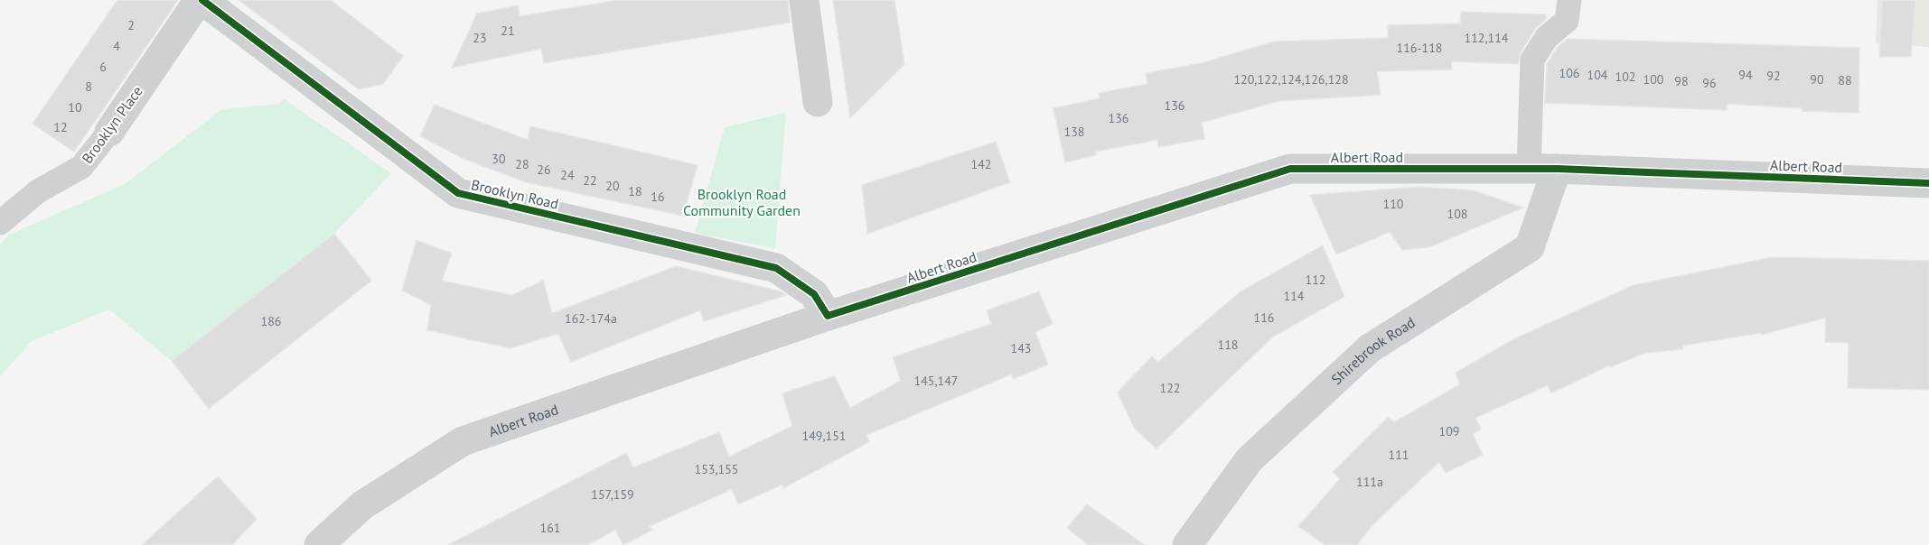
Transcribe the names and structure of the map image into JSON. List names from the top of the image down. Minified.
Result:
{"streets":{"street":["Brooklyn Place","Albert Road","Brooklyn Road","Shirebrook Road"]},"crossings":[["Brooklyn Place","Brooklyn Road"],["Albert Road","Brooklyn Road"],["Albert Road","Shirebrook Road"]],"parks":["Brooklyn Road Community Garden"],"house_numbers":["2","21","23","112,114","4","116-118","6","106","104","94","92","102","120,122,124,126,128","100","90","88","98","96","8","136","10","136","12","138","30","28","142","26","24","22","20","18","16","110","108","112","114","116","162-174a","186","118","143","145,147","122","109","149,151","111","153,155","111a","157,159","161"]}
